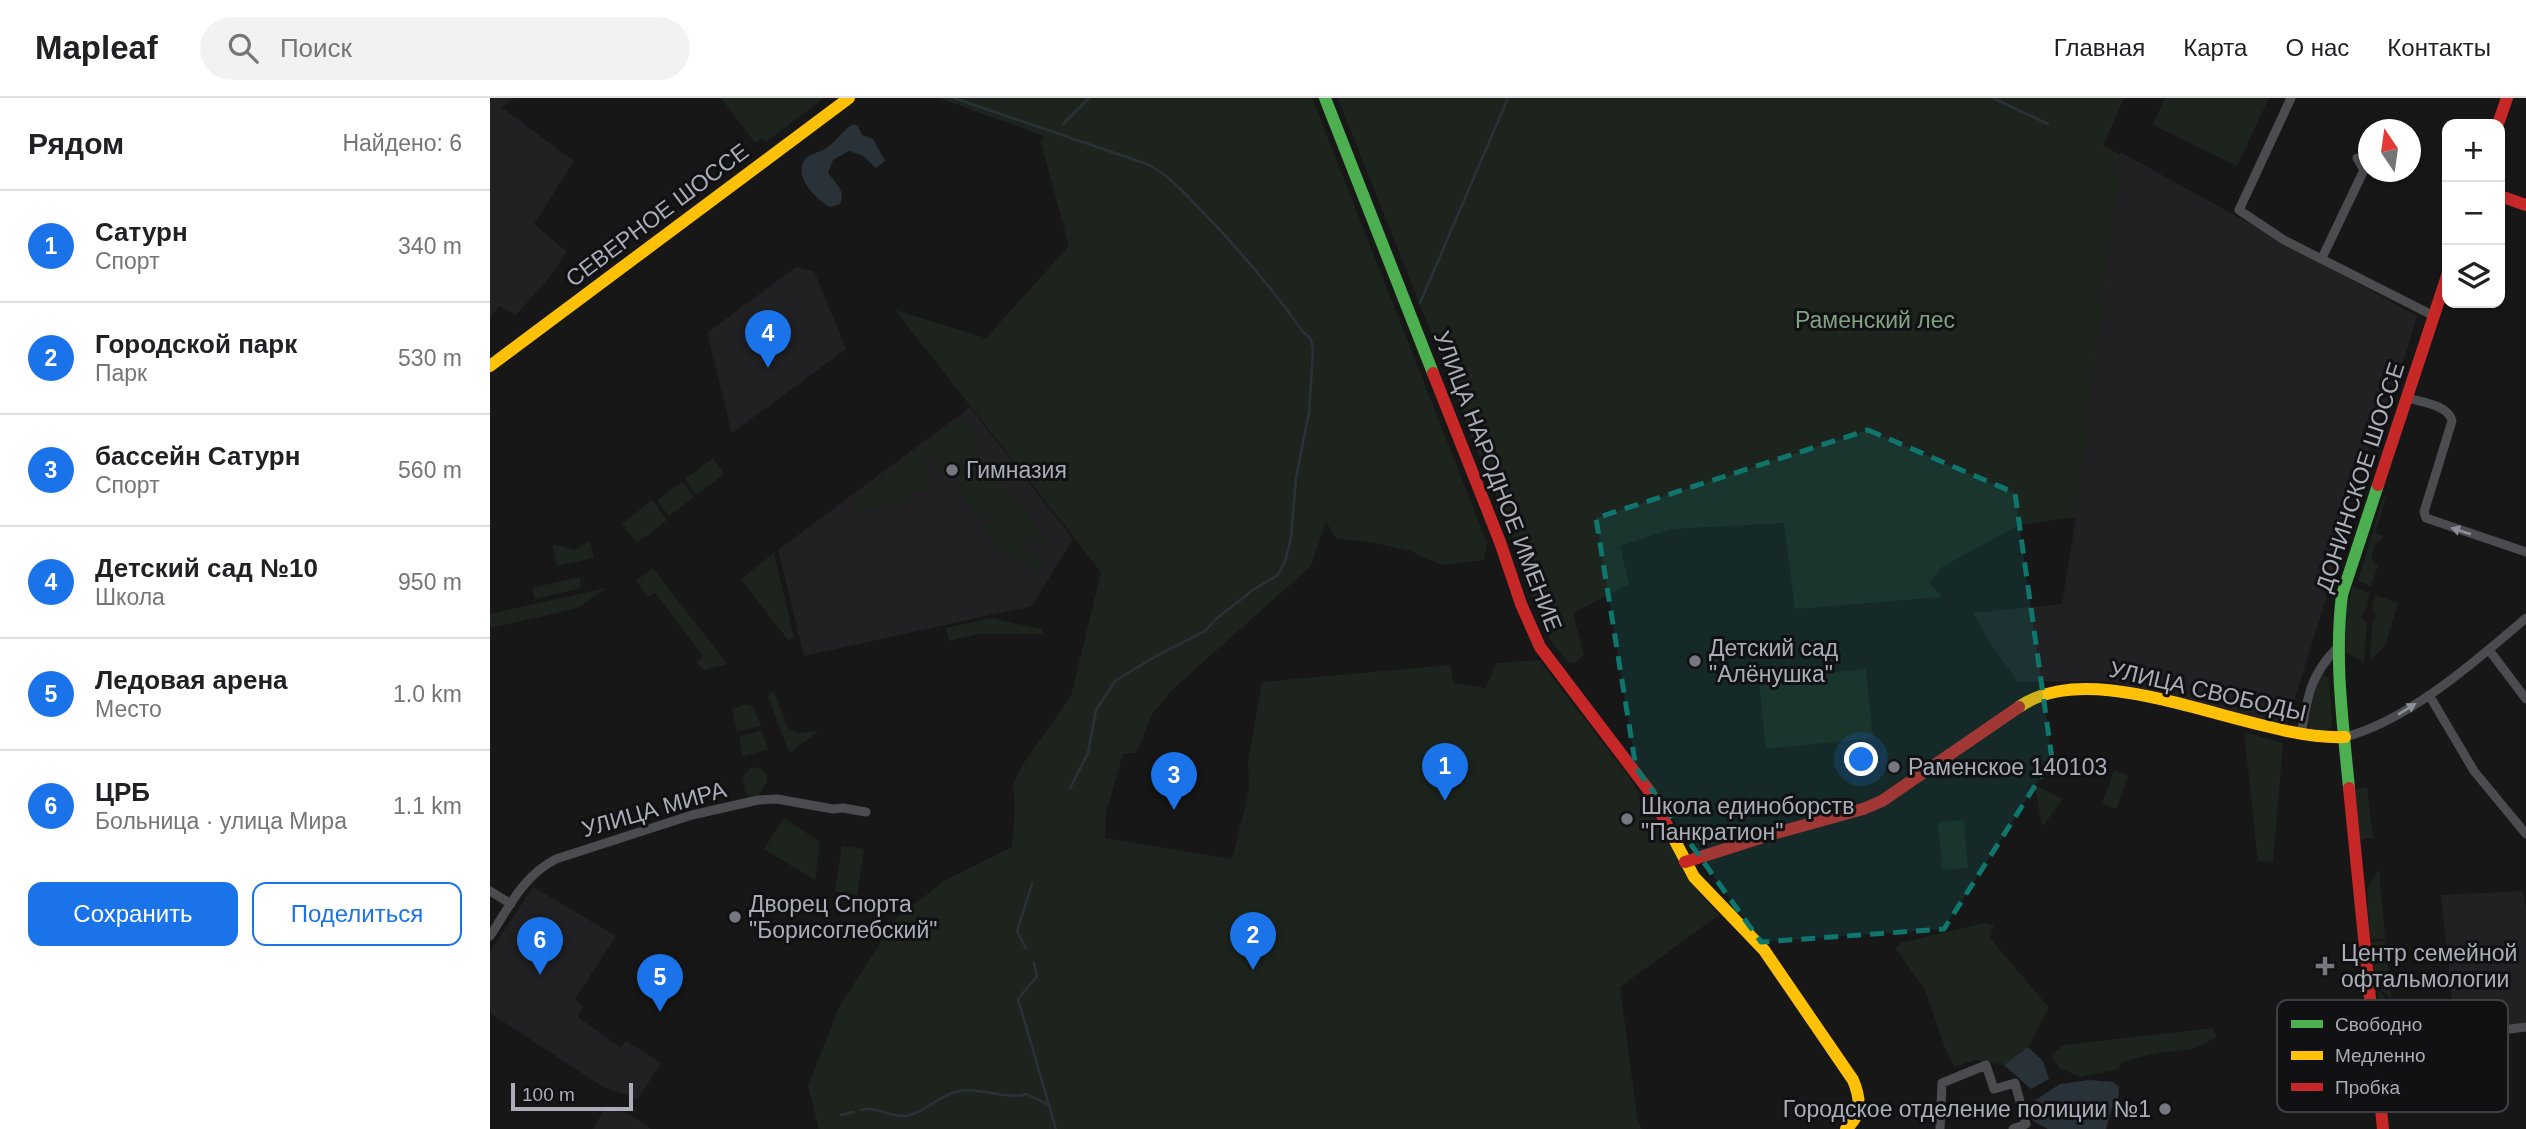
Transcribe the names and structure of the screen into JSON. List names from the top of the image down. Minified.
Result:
{"streets":{"street":["СЕВЕРНОЕ ШОССЕ","ДОНИНСКОЕ ШОССЕ","УЛИЦА НАРОДНОЕ ИМЕНИЕ","УЛИЦА СВОБОДЫ","УЛИЦА МИРА"]},"crossings":[["ДОНИНСКОЕ ШОССЕ","УЛИЦА СВОБОДЫ"],["УЛИЦА НАРОДНОЕ ИМЕНИЕ","УЛИЦА СВОБОДЫ"]],"parks":["Раменский лес"],"places":{"other":["Гимназия","Детский сад \"Алёнушка\"","Раменское 140103","Школа единоборств \"Панкратион\"","Дворец Спорта \"Борисоглебский\"","Городское отделение полиции №1"],"health":["Центр семейной офтальмологии"]},"legend":["Свободно","Медленно","Пробка"],"scale_bar":"100 m","north":"top","page":{"header":"Mapleaf","search":"Поиск","nav":["Главная","Карта","О нас","Контакты"],"heading":["Рядом","Найдено: 6"],"map_buttons":["+","−"],"list":[{"mark":"1","name":"Сатурн","note":"Спорт","value":"340 m"},{"mark":"2","name":"Городской парк","note":"Парк","value":"530 m"},{"mark":"3","name":"бассейн Сатурн","note":"Спорт","value":"560 m"},{"mark":"4","name":"Детский сад №10","note":"Школа","value":"950 m"},{"mark":"5","name":"Ледовая арена","note":"Место","value":"1.0 km"},{"mark":"6","name":"ЦРБ","note":"Больница · улица Мира","value":"1.1 km"}],"pins":["4","1","3","2","6","5"],"buttons":["Сохранить","Поделиться"],"scale":"100 m"}}
